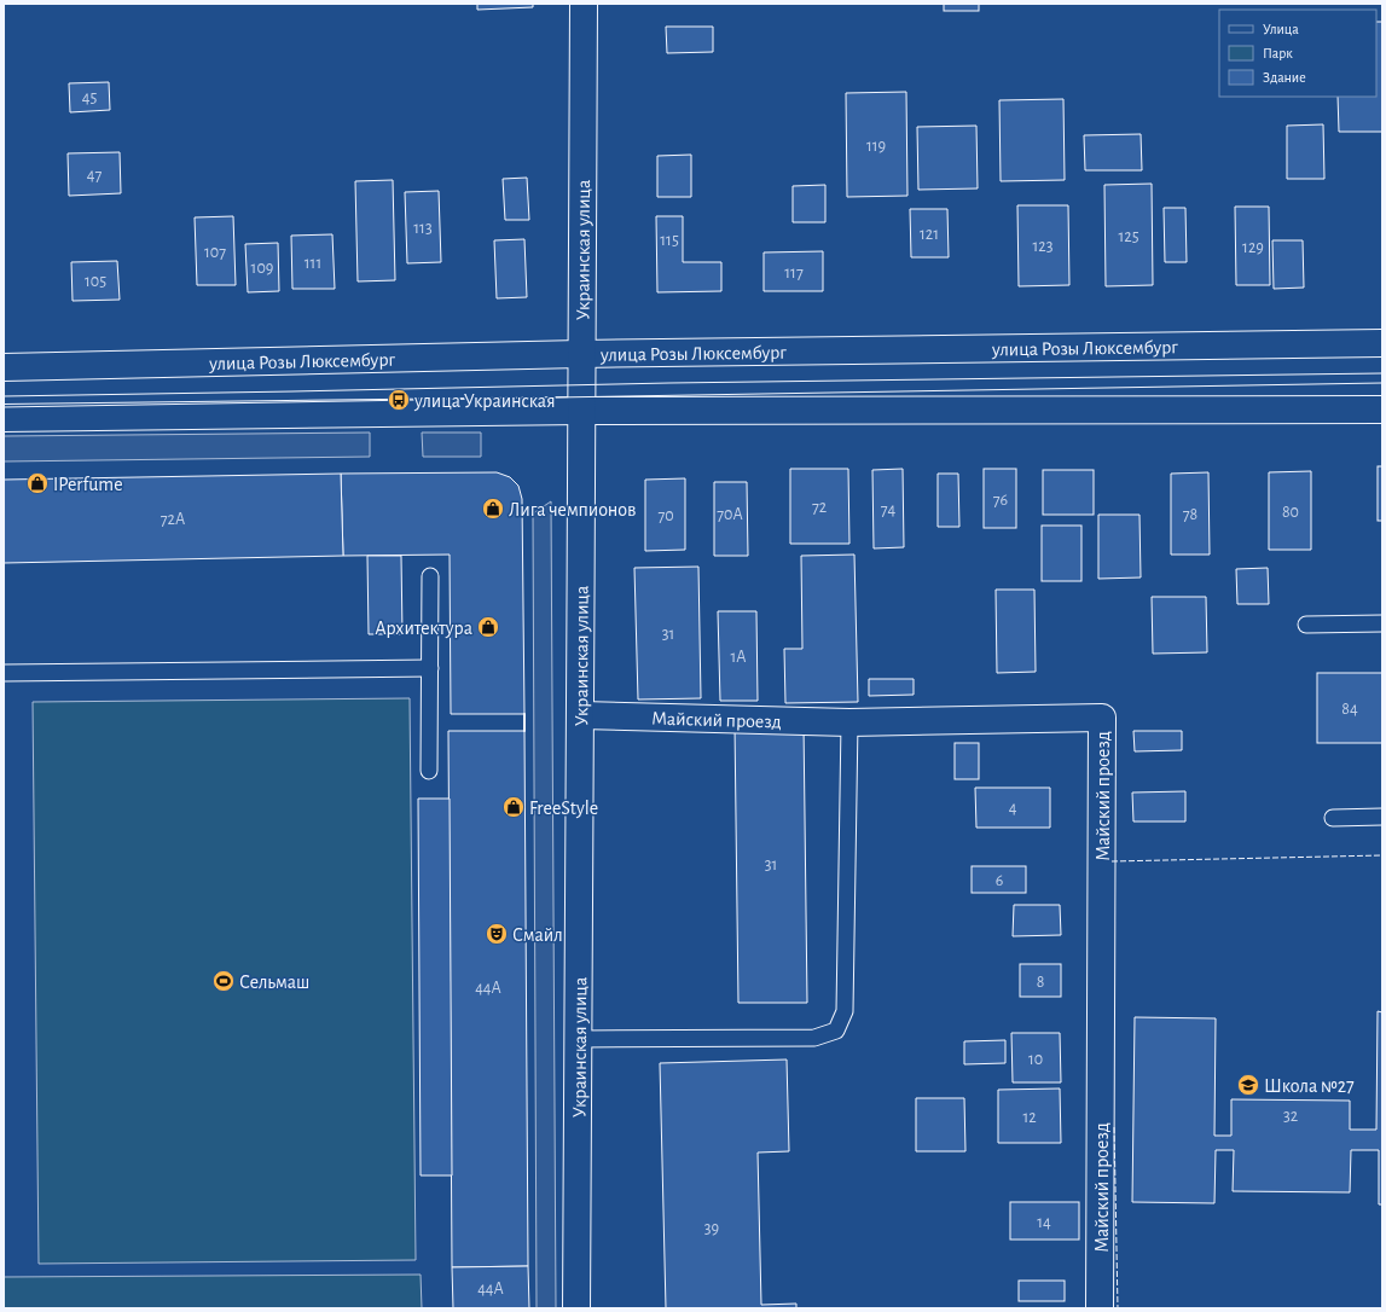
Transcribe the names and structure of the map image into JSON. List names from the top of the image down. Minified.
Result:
{"streets":{"street":["Украинская улица","улица Розы Люксембург","Майский проезд"]},"crossings":[["Украинская улица","улица Розы Люксембург"],["Украинская улица","Майский проезд"]],"places":{"bus stop":["улица Украинская"],"shop":["IPerfume","Лига чемпионов","Архитектура","FreeStyle"],"theatre":["Смайл"],"sports":["Сельмаш"],"school or university":["Школа №27"]},"house_numbers":["45","119","47","113","121","125","115","123","129","107","111","109","117","105","76","72","74","80","70А","78","70","72А","31","1А","84","4","31","6","8","44А","10","32","12","14","39","44А"],"legend":["Улица","Парк","Здание"]}
